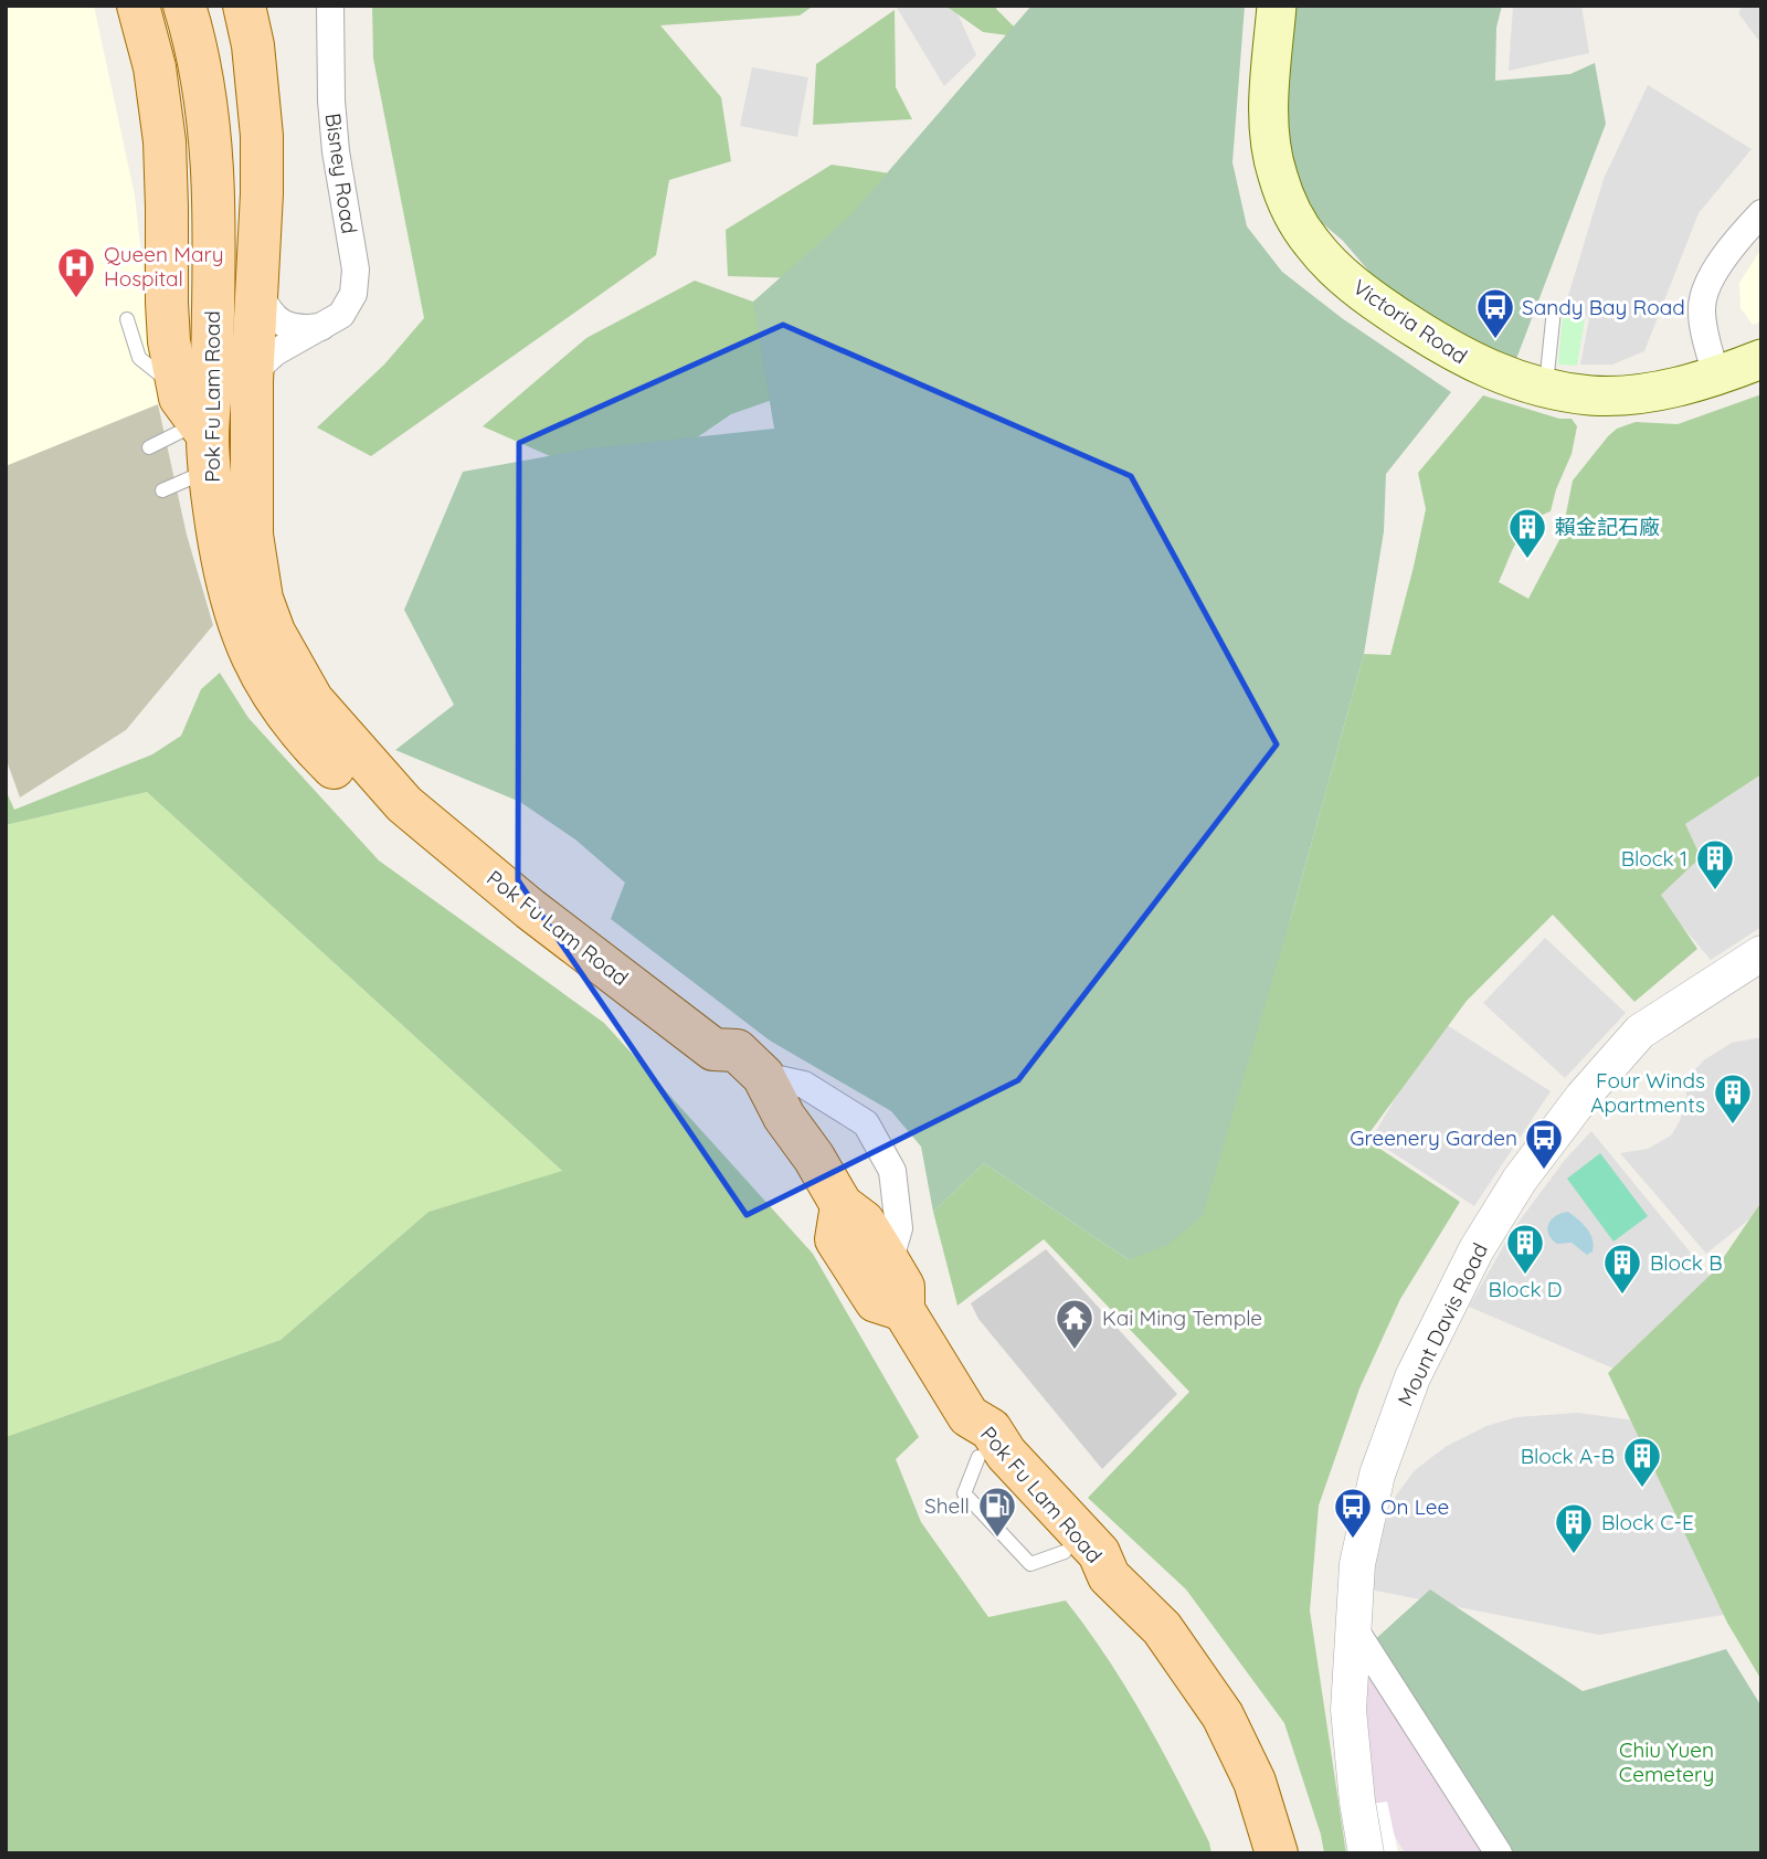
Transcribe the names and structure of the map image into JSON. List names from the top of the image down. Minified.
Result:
{"streets":{"main road":["Victoria Road","Pok Fu Lam Road"],"street":["Bisney Road","Mount Davis Road"]},"crossings":[["Bisney Road","Pok Fu Lam Road"]],"parks":["Chiu Yuen Cemetery"],"places":{"hospital":["Queen Mary Hospital"],"bus stop":["Sandy Bay Road","Greenery Garden","On Lee"],"building":["賴金記石廠","Block 1","Four Winds Apartments","Block D","Block B","Block A-B","Block C-E"],"temple":["Kai Ming Temple"],"fuel station":["Shell"]}}
